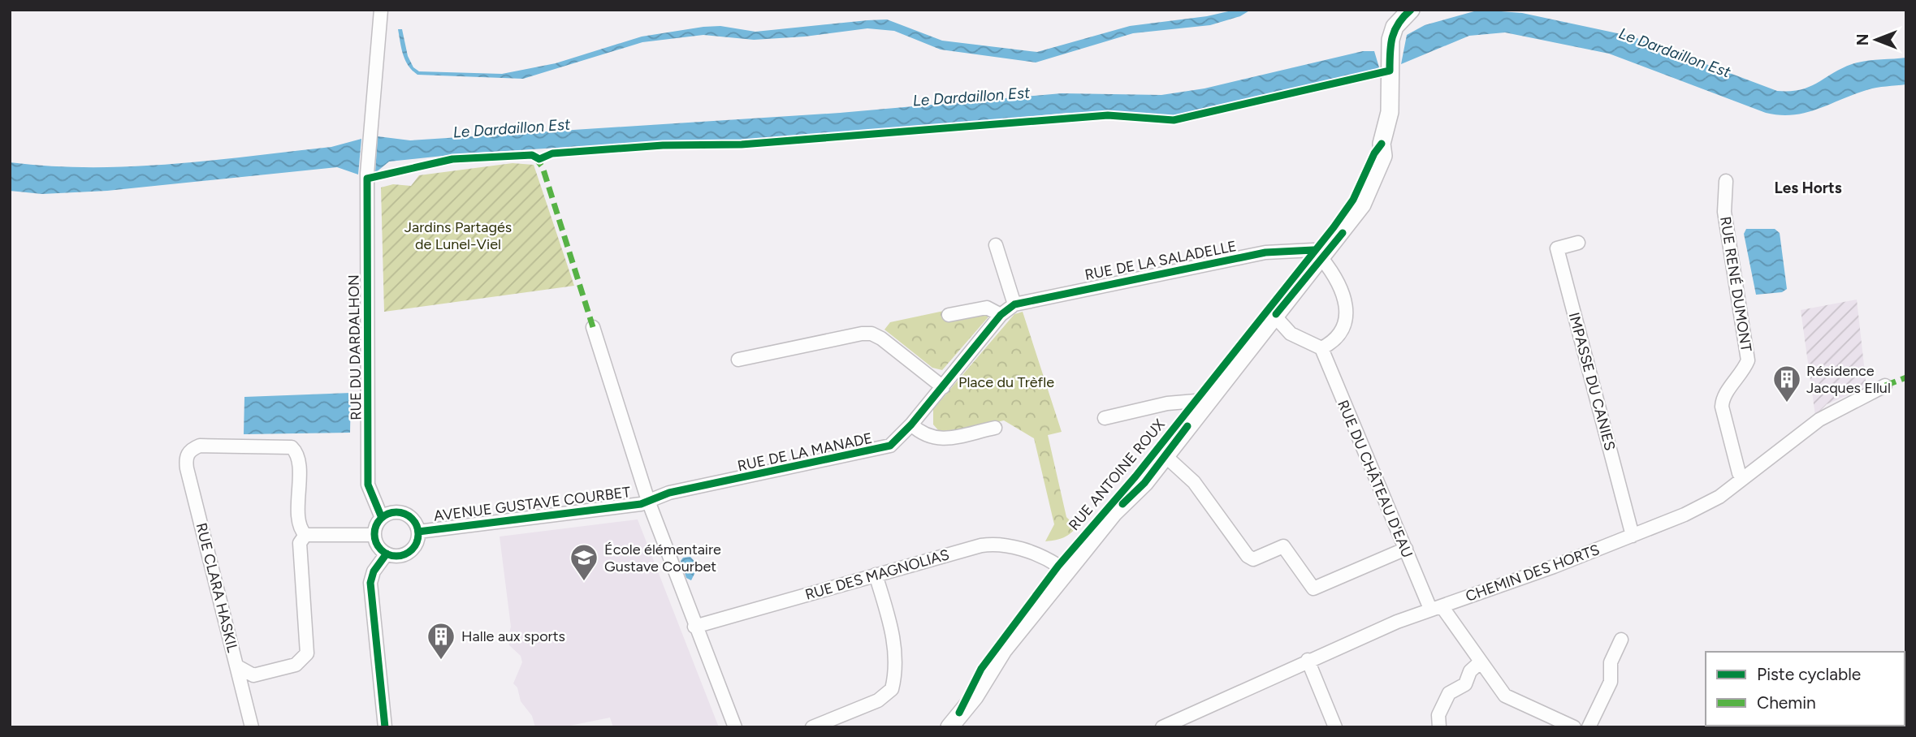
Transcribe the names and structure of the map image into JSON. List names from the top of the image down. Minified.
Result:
{"streets":{"street":["RUE DE LA SALADELLE","RUE RENÉ DUMONT","RUE DU DARDALHON","IMPASSE DU CANIES","RUE DE LA MANADE","RUE ANTOINE ROUX","RUE DU CHÂTEAU D'EAU","AVENUE GUSTAVE COURBET","CHEMIN DES HORTS","RUE DES MAGNOLIAS","RUE CLARA HASKIL"]},"crossings":[["RUE DE LA SALADELLE","RUE DE LA MANADE"],["RUE DE LA SALADELLE","RUE ANTOINE ROUX"],["RUE RENÉ DUMONT","CHEMIN DES HORTS"],["RUE DU DARDALHON","AVENUE GUSTAVE COURBET"],["IMPASSE DU CANIES","CHEMIN DES HORTS"],["RUE DE LA MANADE","AVENUE GUSTAVE COURBET"],["RUE ANTOINE ROUX","RUE DES MAGNOLIAS"],["RUE DU CHÂTEAU D'EAU","CHEMIN DES HORTS"]],"districts":["Les Horts"],"water":["Le Dardaillon Est"],"parks":["Jardins Partagés de Lunel-Viel","Place du Trèfle"],"places":{"building":["Résidence Jacques Ellul","Halle aux sports"],"school or university":["École élémentaire Gustave Courbet"]},"legend":["Piste cyclable","Chemin"],"north":"left"}
